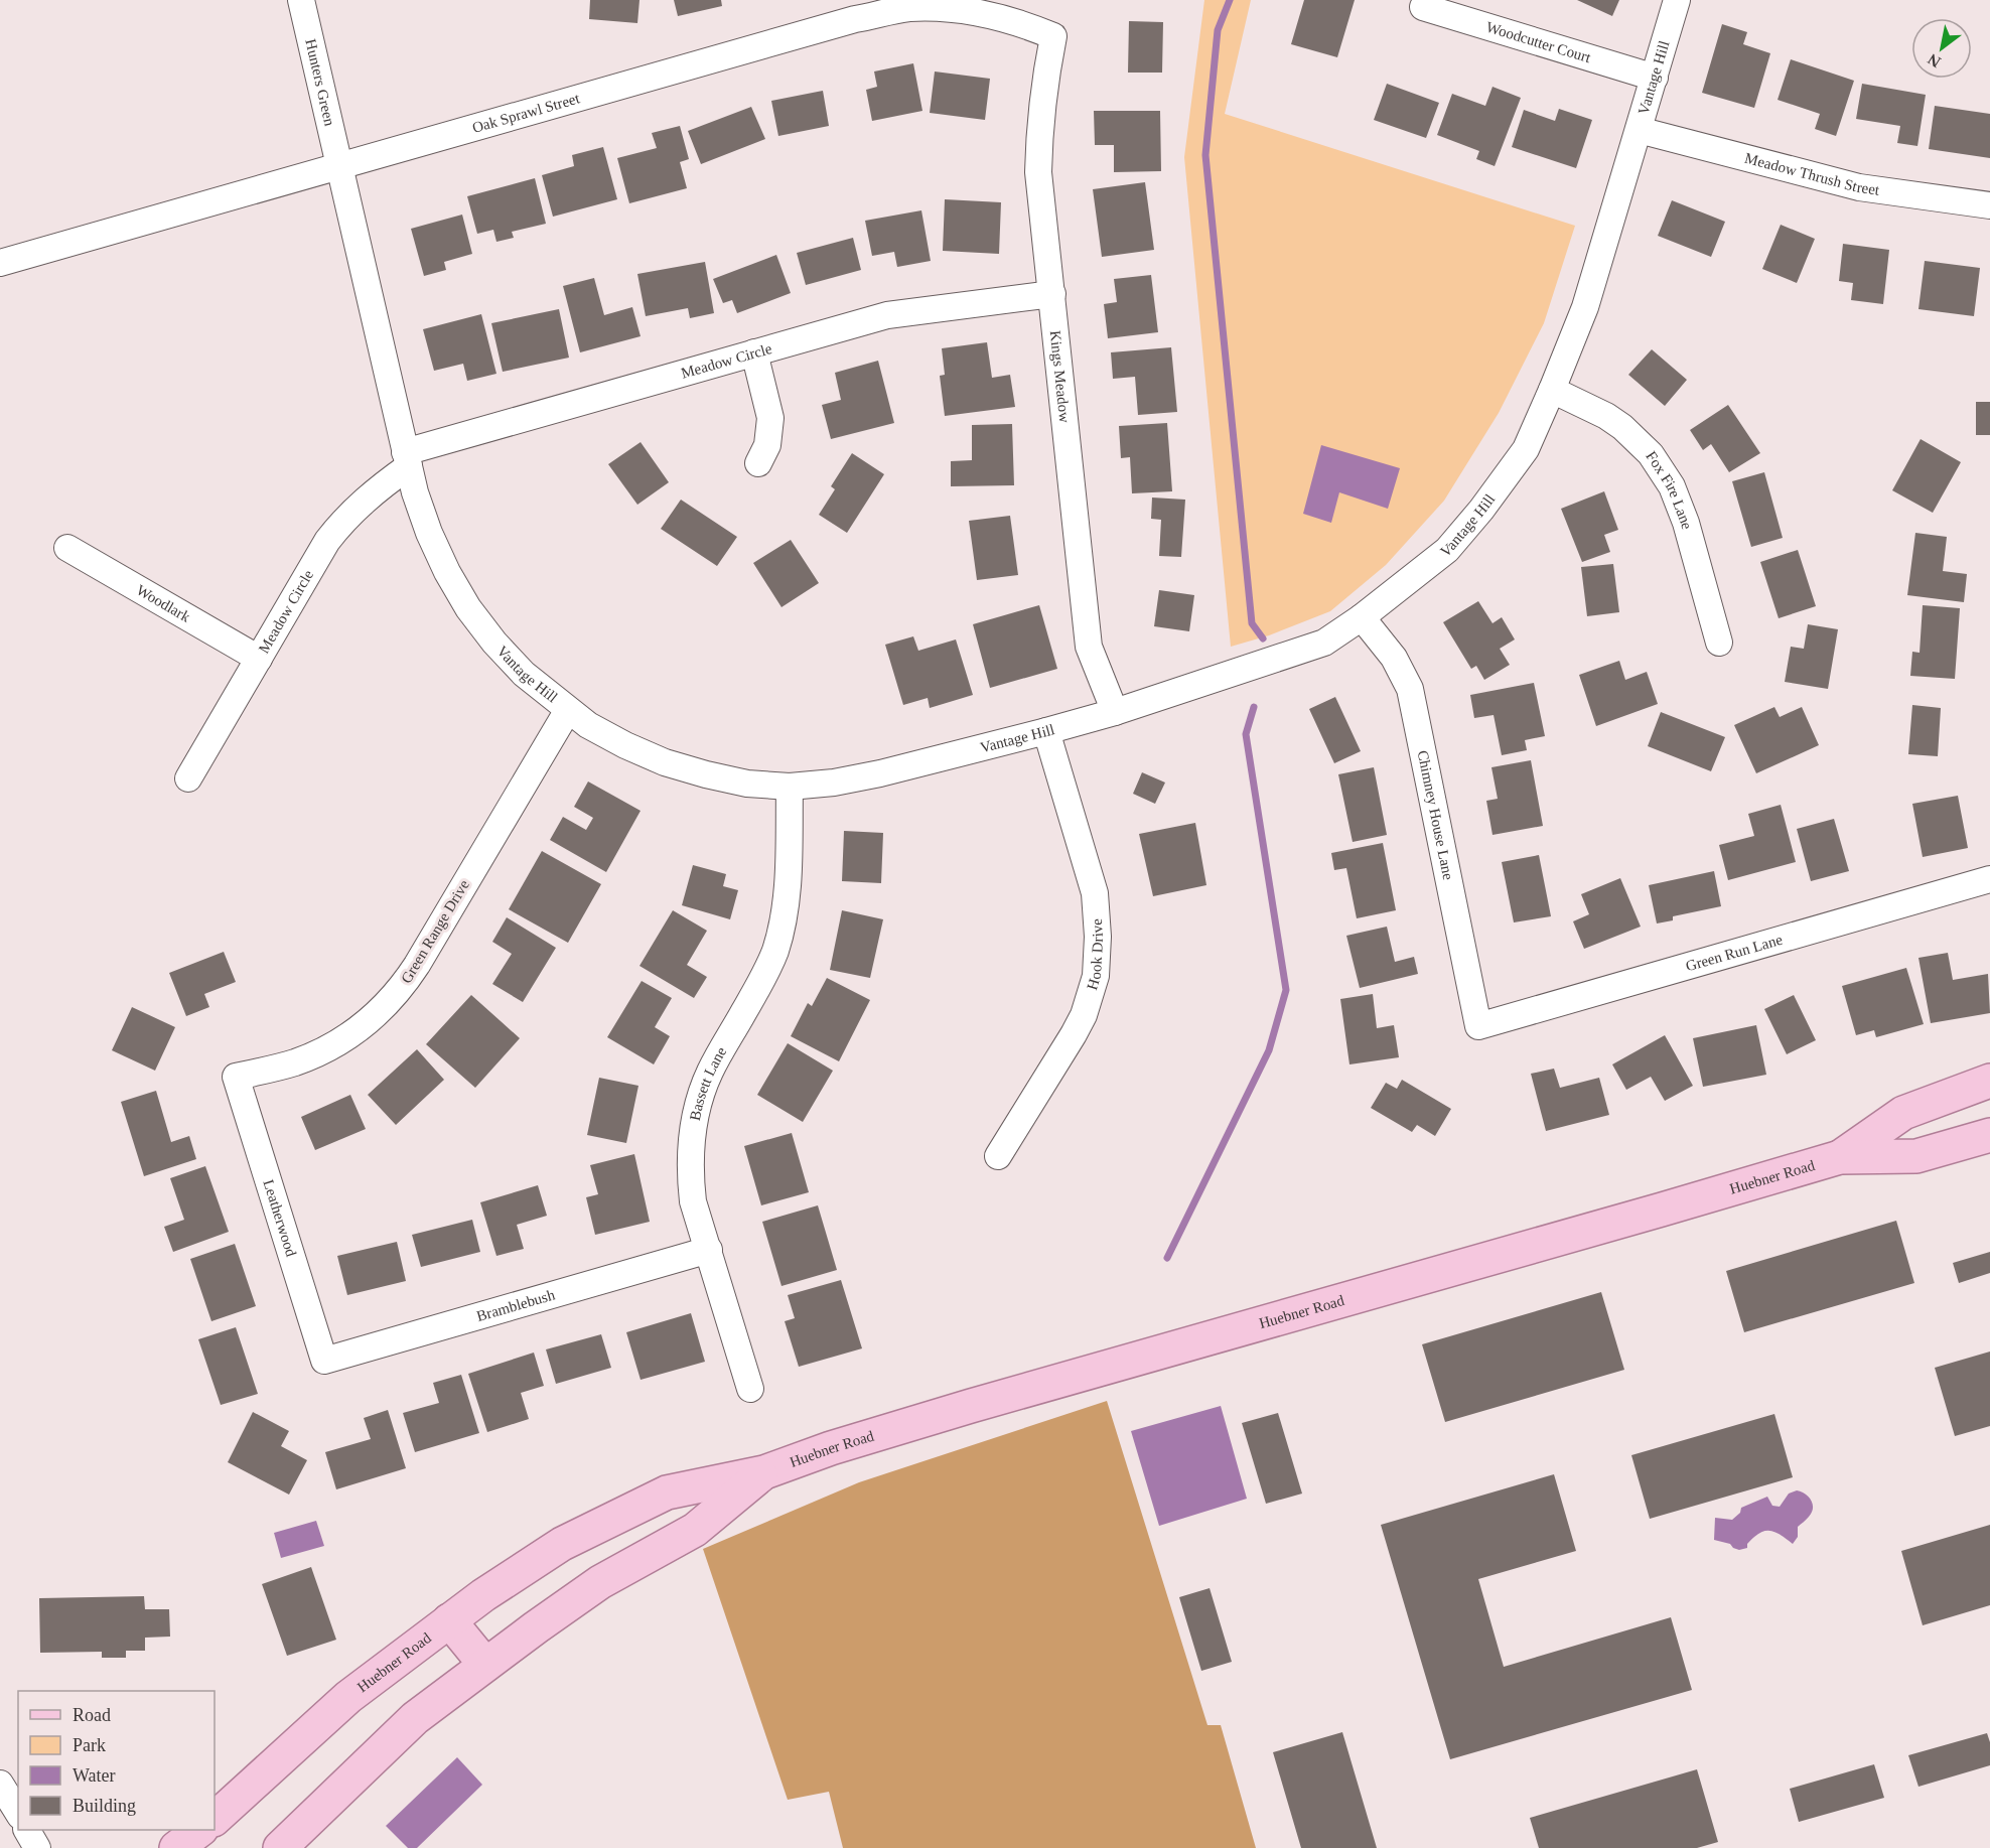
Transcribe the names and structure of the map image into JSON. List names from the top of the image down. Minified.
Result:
{"streets":{"main road":["Huebner Road"],"street":["Woodcutter Court","Vantage Hill","Hunters Green","Oak Sprawl Street","Meadow Thrush Street","Meadow Circle","Kings Meadow","Fox Fire Lane","Woodlark","Chimney House Lane","Green Range Drive","Hook Drive","Green Run Lane","Bassett Lane","Leatherwood","Bramblebush"]},"crossings":[["Woodcutter Court","Vantage Hill"],["Vantage Hill","Hunters Green"],["Vantage Hill","Oak Sprawl Street"],["Vantage Hill","Meadow Thrush Street"],["Vantage Hill","Meadow Circle"],["Vantage Hill","Kings Meadow"],["Vantage Hill","Fox Fire Lane"],["Vantage Hill","Chimney House Lane"],["Vantage Hill","Green Range Drive"],["Vantage Hill","Hook Drive"],["Vantage Hill","Bassett Lane"],["Hunters Green","Oak Sprawl Street"],["Oak Sprawl Street","Kings Meadow"],["Meadow Circle","Kings Meadow"],["Meadow Circle","Woodlark"],["Chimney House Lane","Green Run Lane"],["Green Range Drive","Leatherwood"],["Bassett Lane","Bramblebush"],["Leatherwood","Bramblebush"]],"legend":["Road","Park","Water","Building"],"north":"bottom left"}
